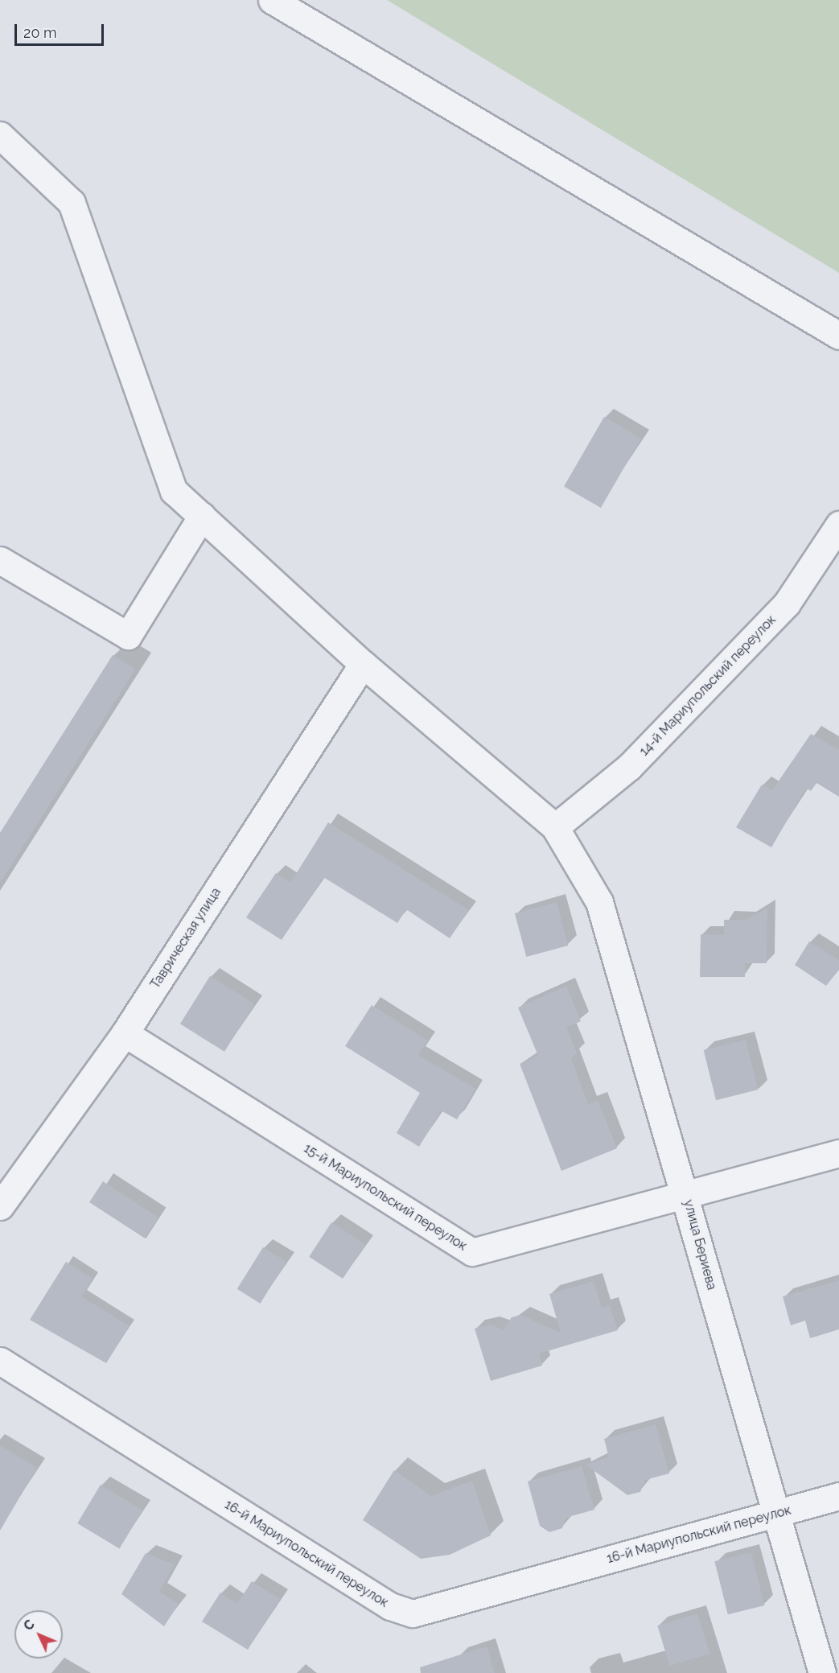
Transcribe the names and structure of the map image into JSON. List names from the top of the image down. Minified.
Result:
{"streets":{"street":["14-й Мариупольский переулок","Таврическая улица","15-й Мариупольский переулок","улица Бериева","16-й Мариупольский переулок"]},"crossings":[["14-й Мариупольский переулок","улица Бериева"],["Таврическая улица","15-й Мариупольский переулок"],["Таврическая улица","улица Бериева"],["15-й Мариупольский переулок","улица Бериева"],["улица Бериева","16-й Мариупольский переулок"]],"scale_bar":"20 m","north":"top left"}
